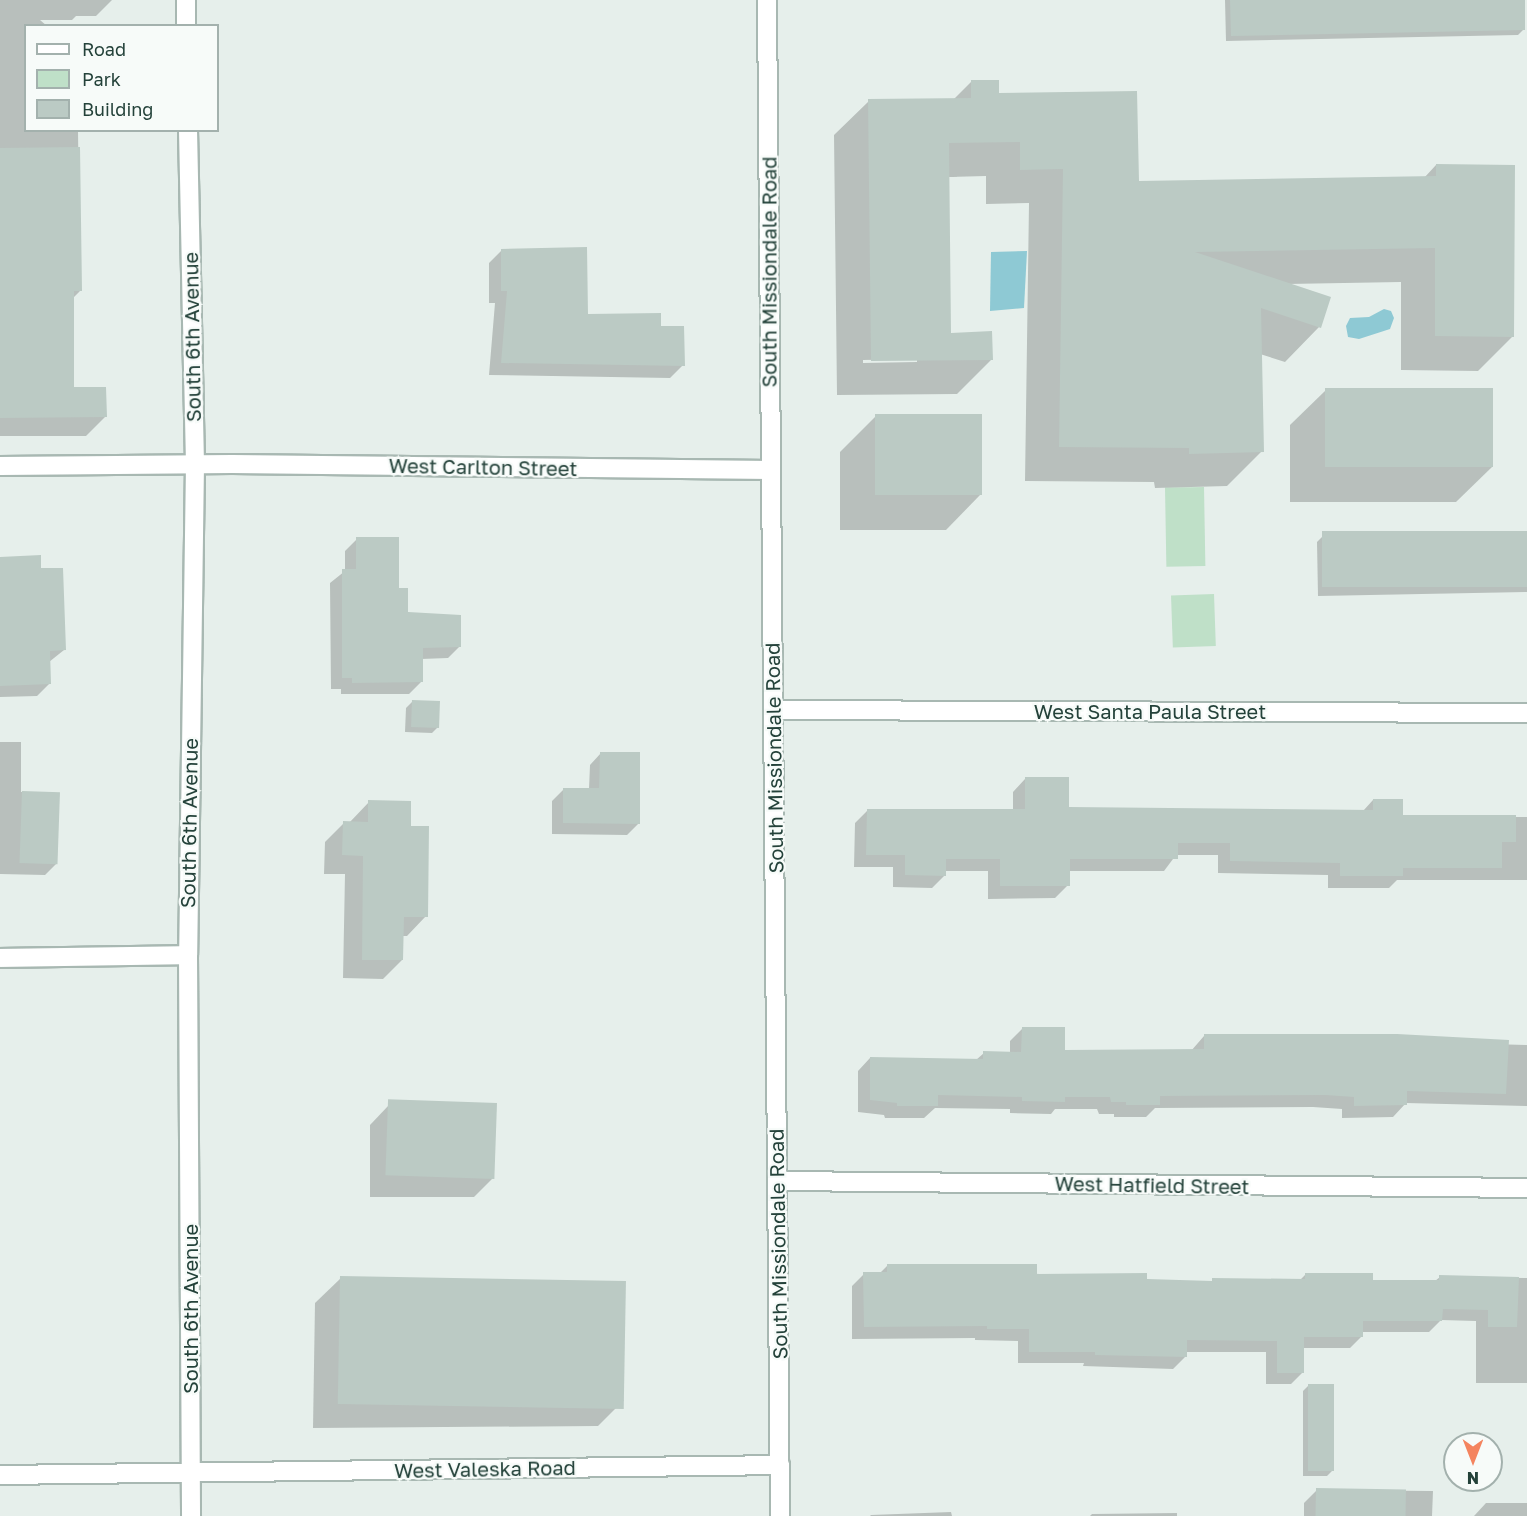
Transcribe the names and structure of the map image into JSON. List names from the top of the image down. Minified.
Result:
{"streets":{"street":["South Missiondale Road","South 6th Avenue","West Carlton Street","West Santa Paula Street","West Hatfield Street","West Valeska Road"]},"crossings":[["South Missiondale Road","West Carlton Street"],["South Missiondale Road","West Santa Paula Street"],["South Missiondale Road","West Hatfield Street"],["South Missiondale Road","West Valeska Road"],["South 6th Avenue","West Carlton Street"],["South 6th Avenue","West Valeska Road"]],"legend":["Road","Park","Building"],"north":"bottom"}
